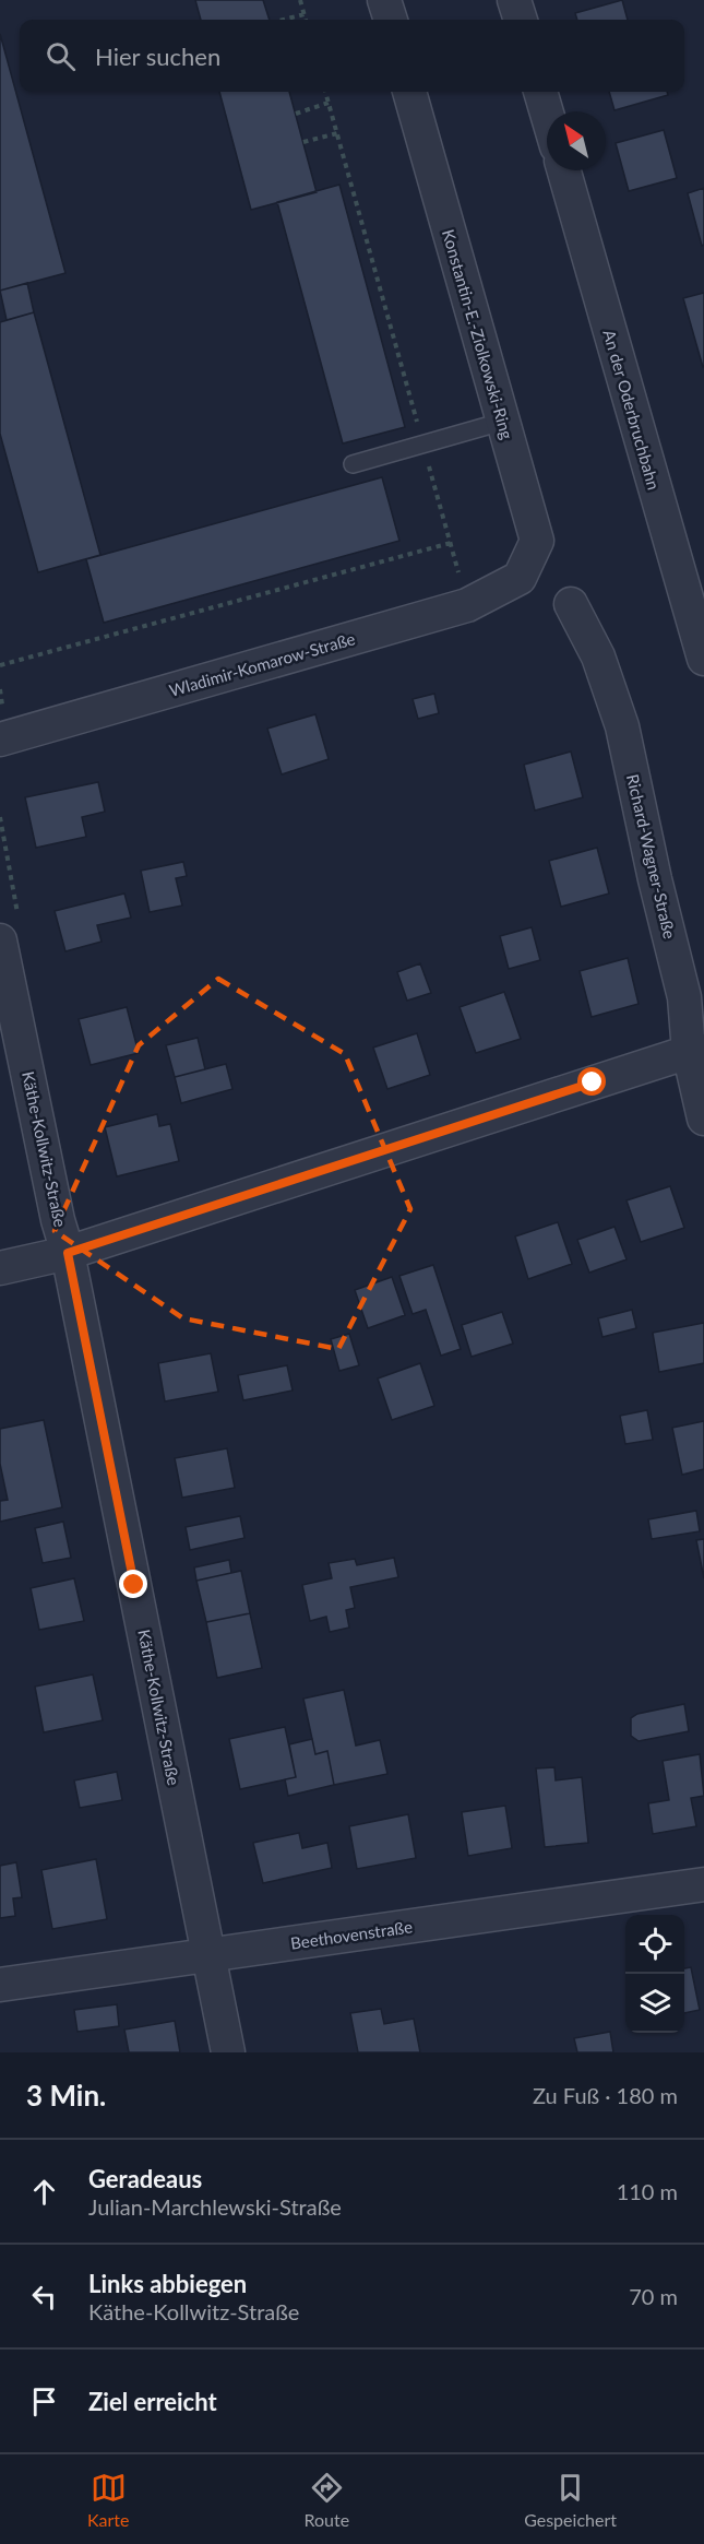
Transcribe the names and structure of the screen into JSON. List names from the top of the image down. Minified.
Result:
{"streets":{"street":["Konstantin-E.-Ziolkowski-Ring","An der Oderbruchbahn","Wladimir-Komarow-Straße","Richard-Wagner-Straße","Käthe-Kollwitz-Straße","Beethovenstraße"]},"crossings":[["Konstantin-E.-Ziolkowski-Ring","Wladimir-Komarow-Straße"],["Käthe-Kollwitz-Straße","Beethovenstraße"]],"north":"top left","page":{"search":"Hier suchen","heading":["3 Min.","Zu Fuß · 180 m"],"list":[["Geradeaus","Julian-Marchlewski-Straße","110 m"],["Links abbiegen","Käthe-Kollwitz-Straße","70 m"],"Ziel erreicht"],"nav":["Karte","Route","Gespeichert"]}}
